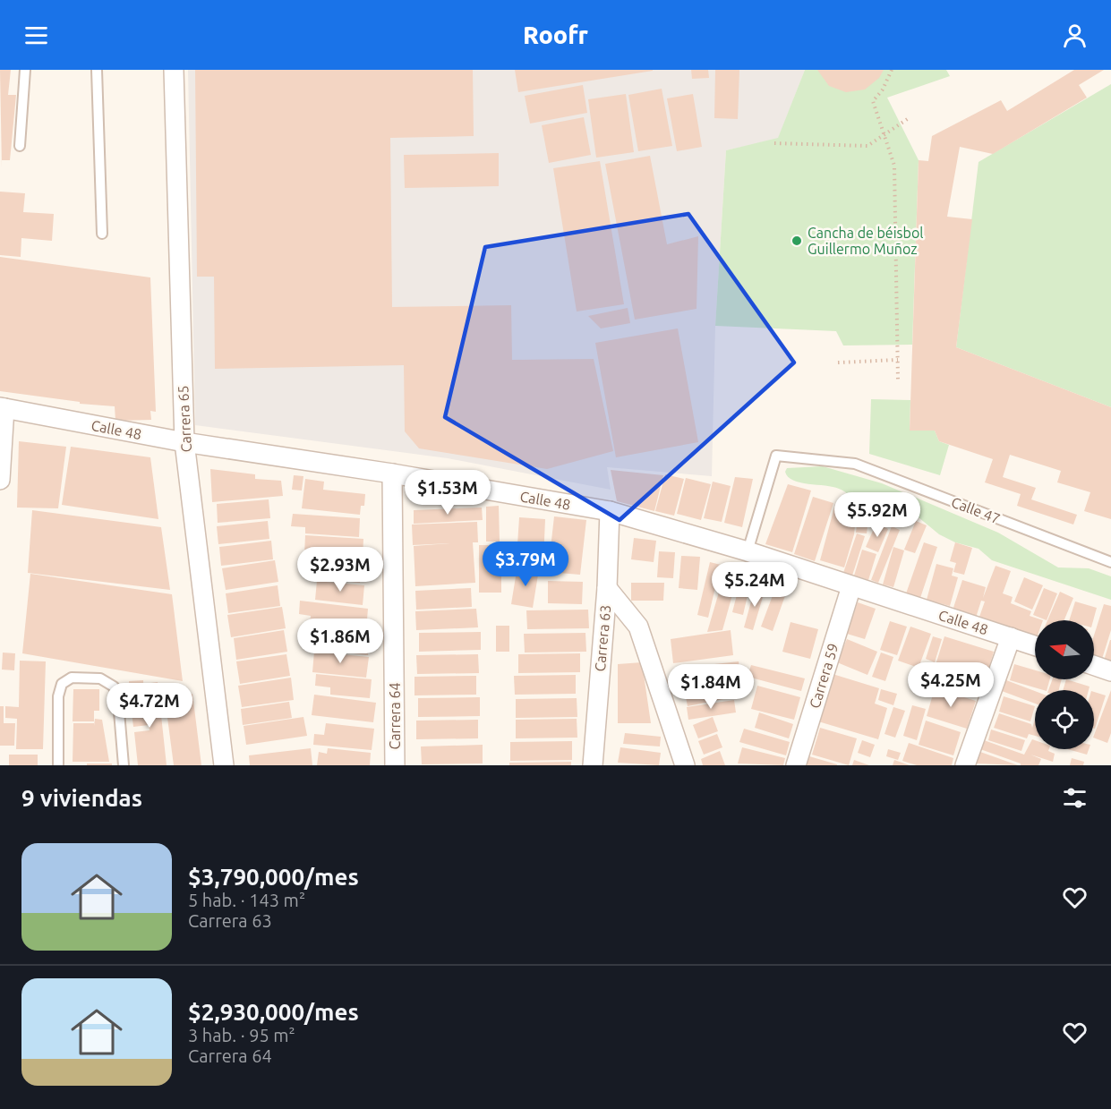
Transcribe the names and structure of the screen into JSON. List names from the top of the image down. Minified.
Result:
{"streets":{"street":["Carrera 65","Calle 48","Carrera 63","Carrera 59","Carrera 64"],"lane":["Calle 47"]},"crossings":[["Carrera 65","Calle 48"],["Calle 48","Calle 47"],["Calle 48","Carrera 63"],["Calle 48","Carrera 59"],["Calle 48","Carrera 64"]],"places":["Cancha de béisbol Guillermo Muñoz"],"north":"left","page":{"header":"Roofr","price":["$1.53M","$5.92M","$3.79M","$2.93M","$5.24M","$1.86M","$4.25M","$1.84M","$4.72M"],"heading":"9 viviendas","list":[{"name":"$3,790,000/mes","note":"5 hab. · 143 m² · Carrera 63"},{"name":"$2,930,000/mes","note":"3 hab. · 95 m² · Carrera 64"}]}}
